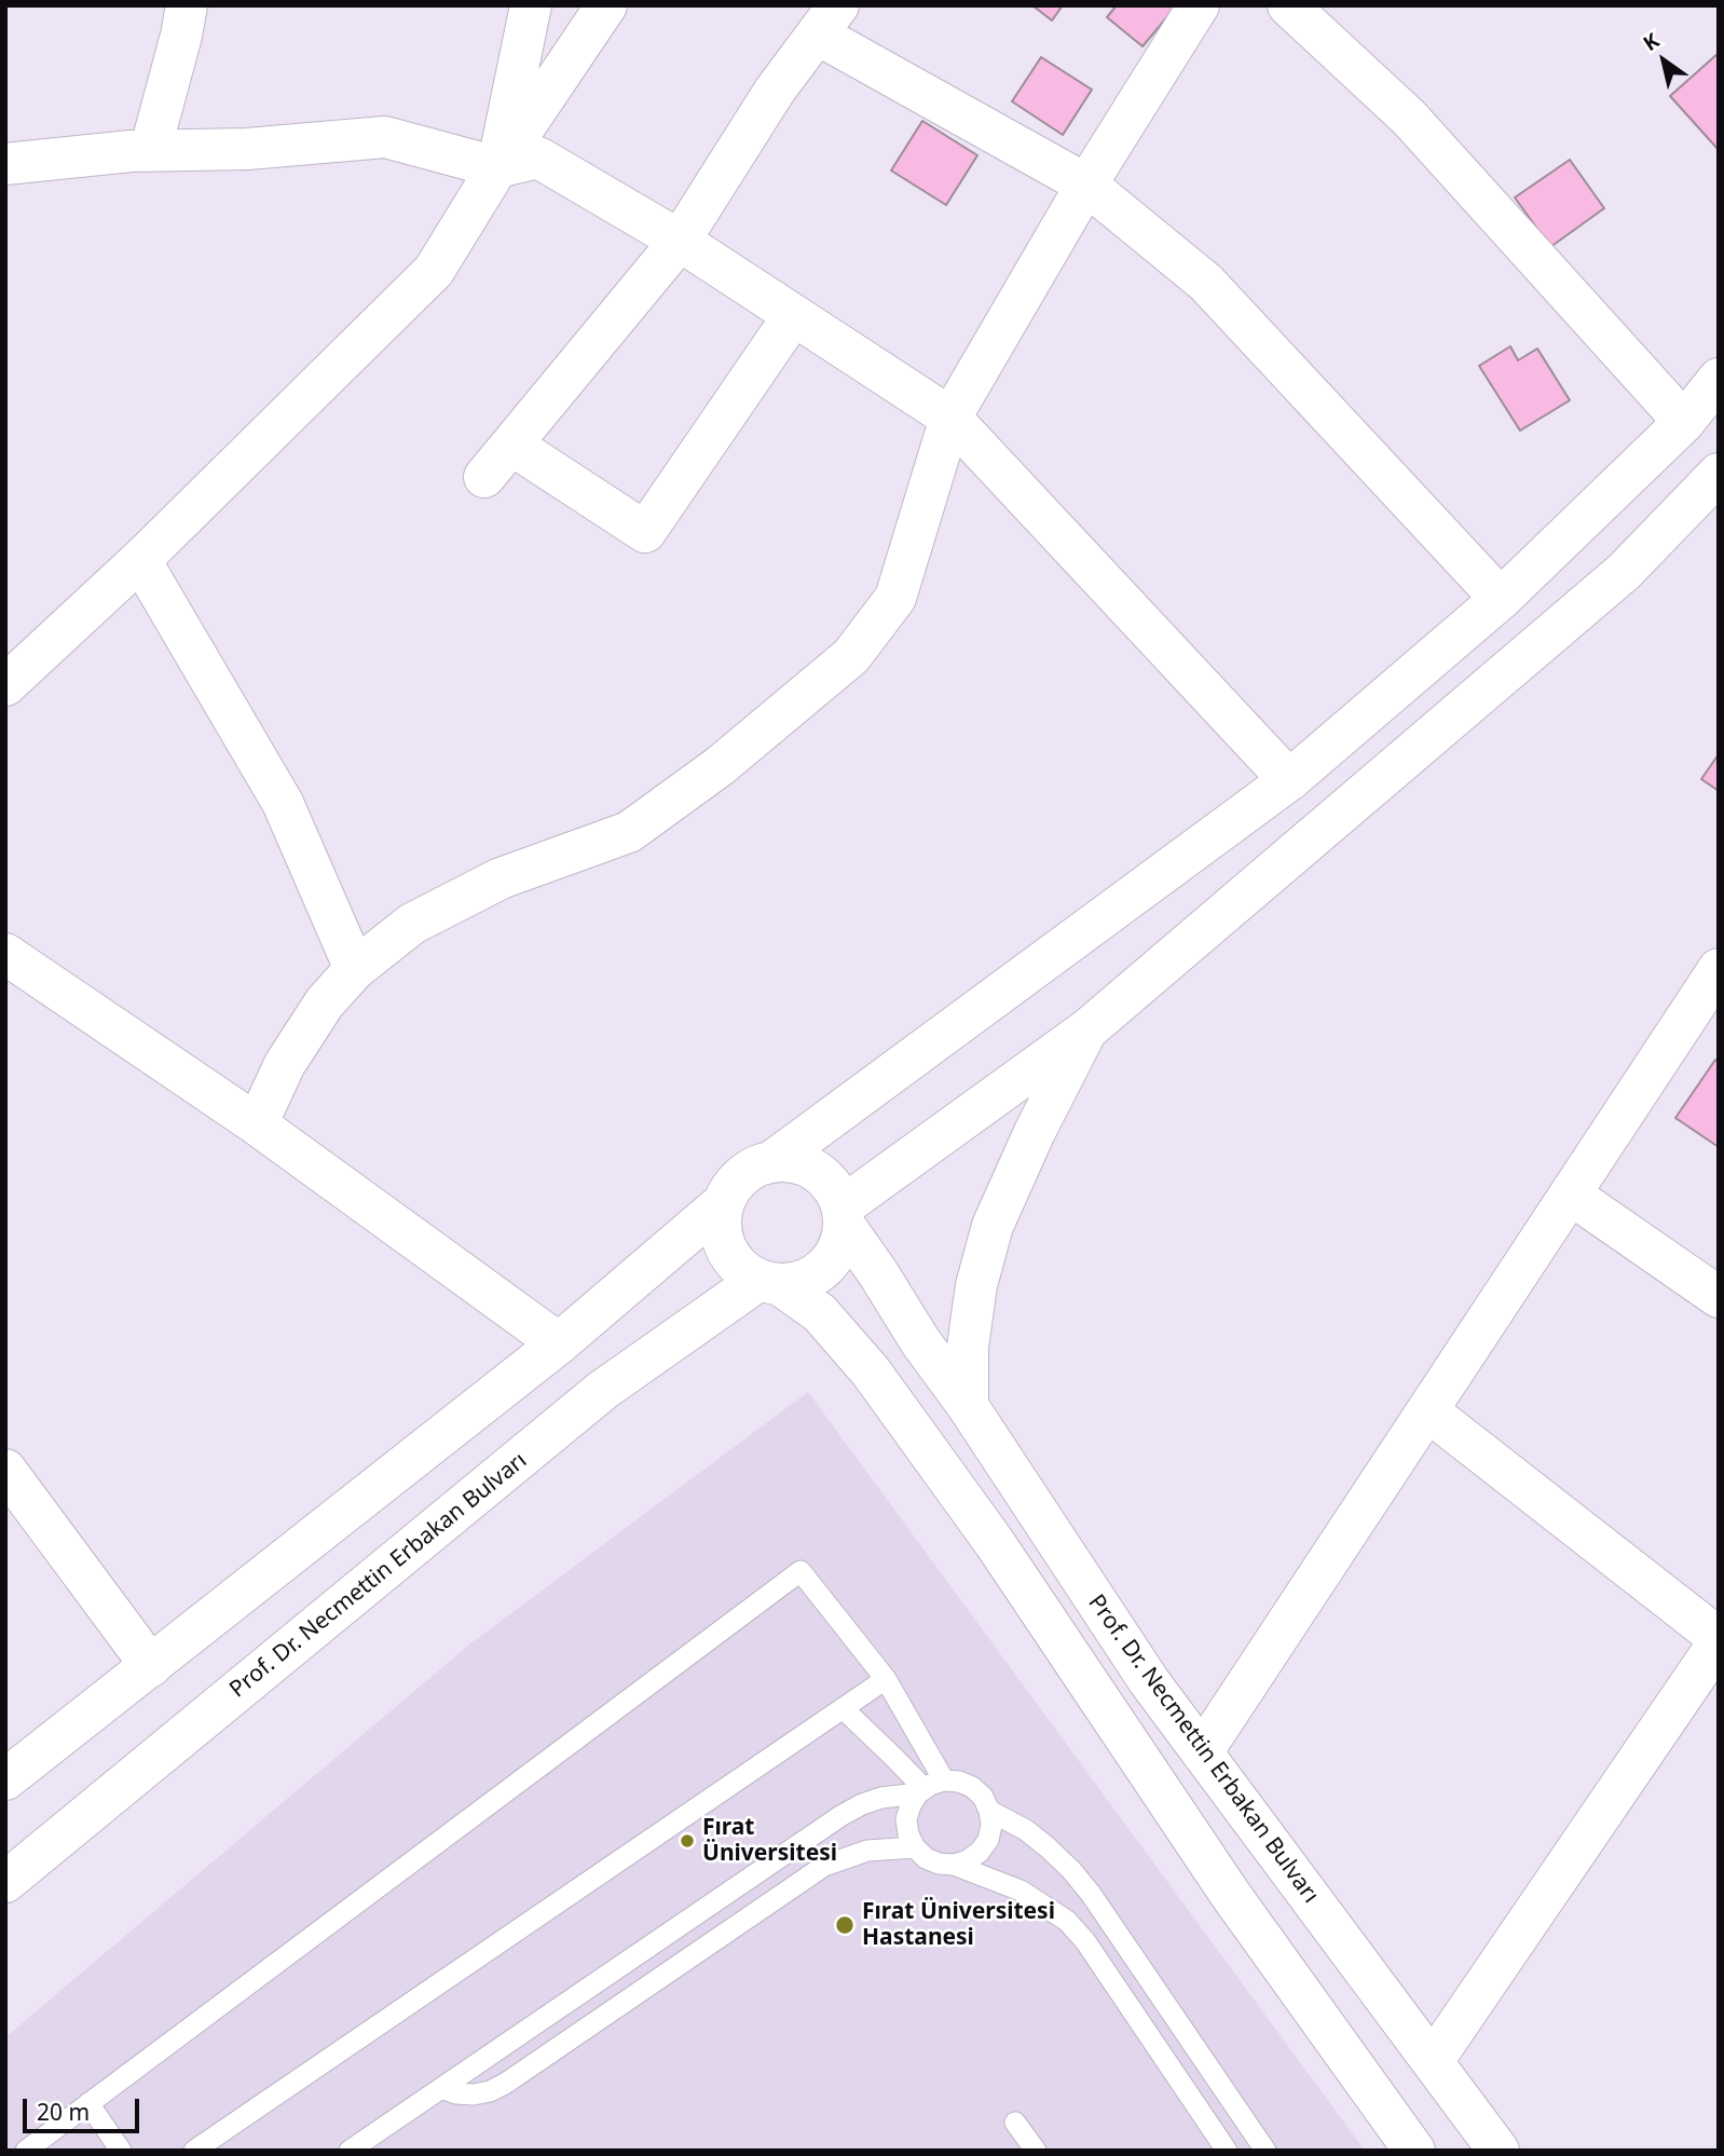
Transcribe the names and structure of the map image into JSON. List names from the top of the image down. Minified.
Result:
{"streets":{"street":["Prof. Dr. Necmettin Erbakan Bulvarı"]},"places":["Fırat Üniversitesi","Fırat Üniversitesi Hastanesi"],"scale_bar":"20 m","north":"top left"}
